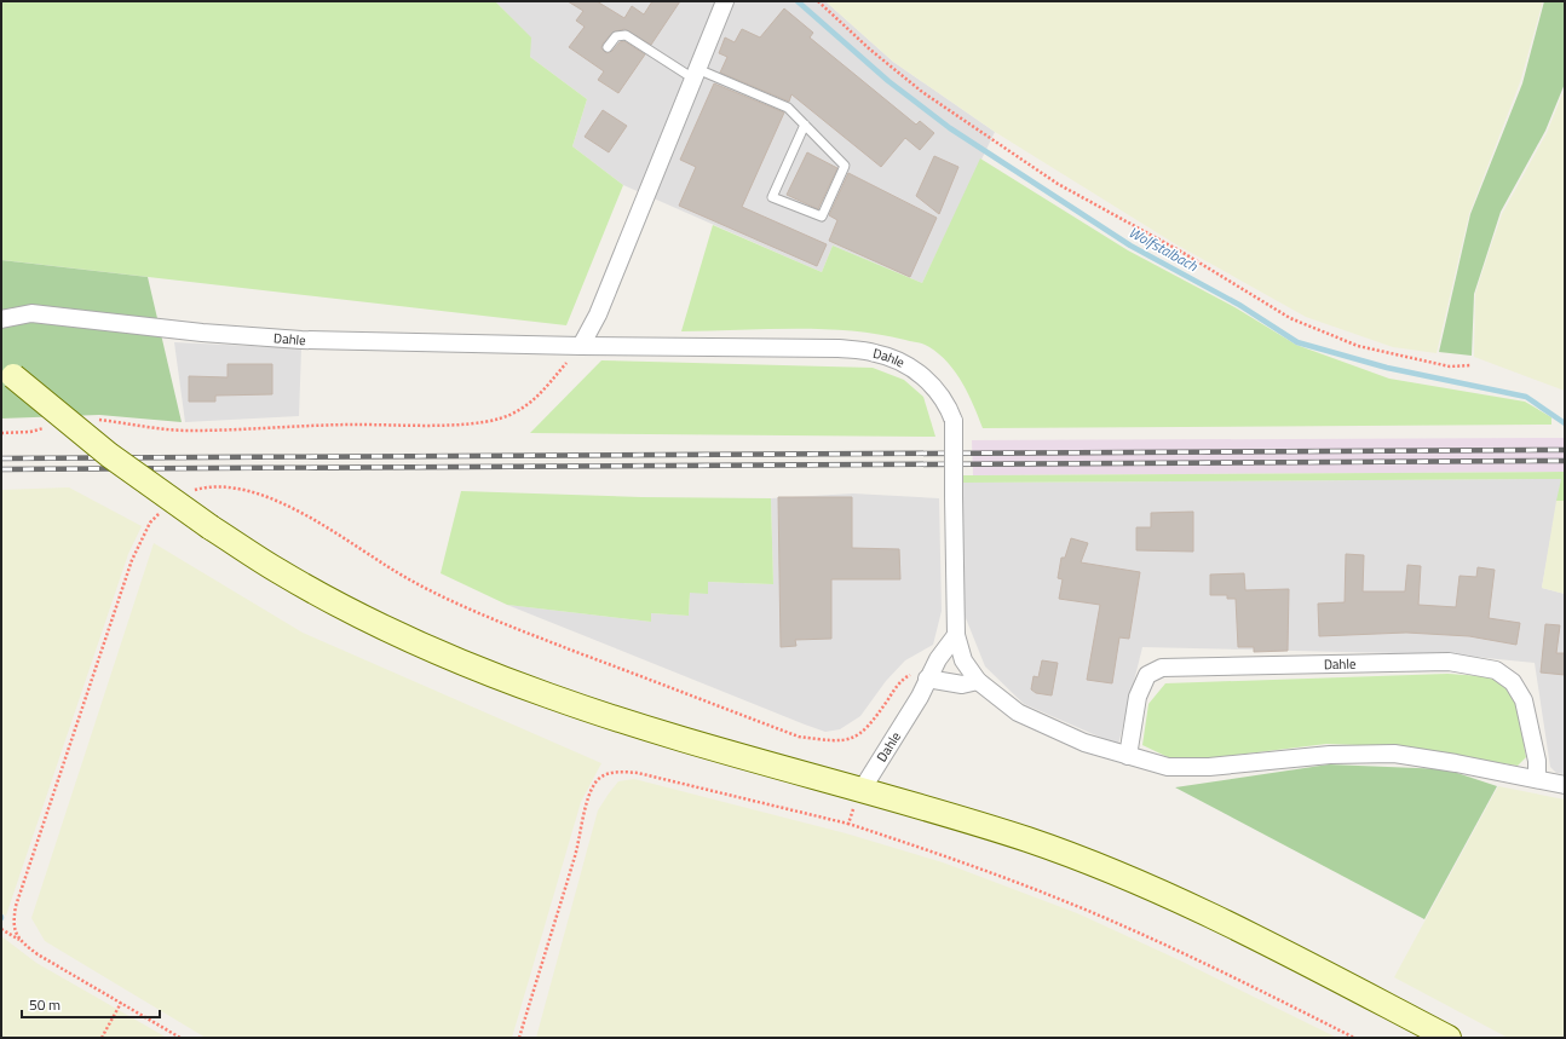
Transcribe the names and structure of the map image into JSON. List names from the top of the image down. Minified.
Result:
{"streets":{"street":["Dahle"]},"water":["Wolfstalbach"],"scale_bar":"50 m"}
